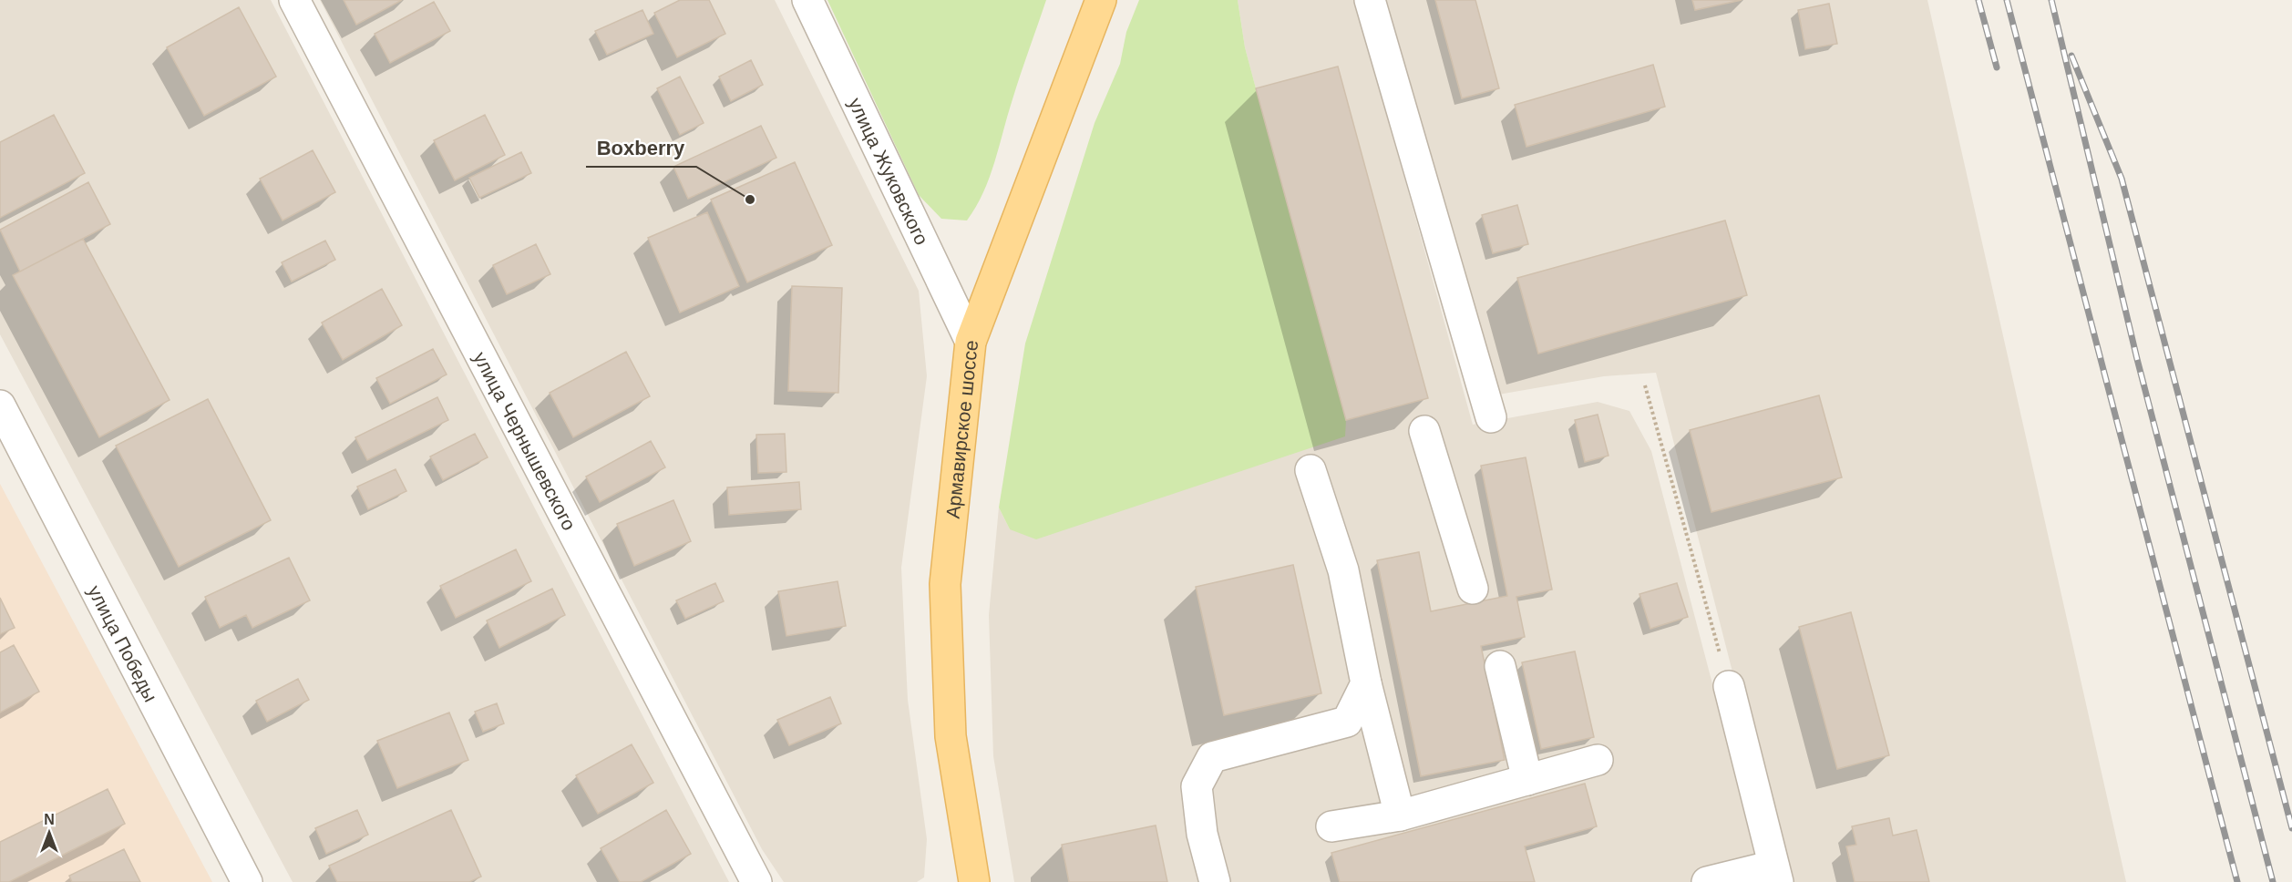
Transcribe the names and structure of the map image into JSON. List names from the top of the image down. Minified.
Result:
{"streets":{"main road":["Армавирское шоссе"],"street":["улица Жуковского","улица Чернышевского","улица Победы"]},"crossings":[["улица Жуковского","Армавирское шоссе"]],"places":["Boxberry"],"north":"top"}
